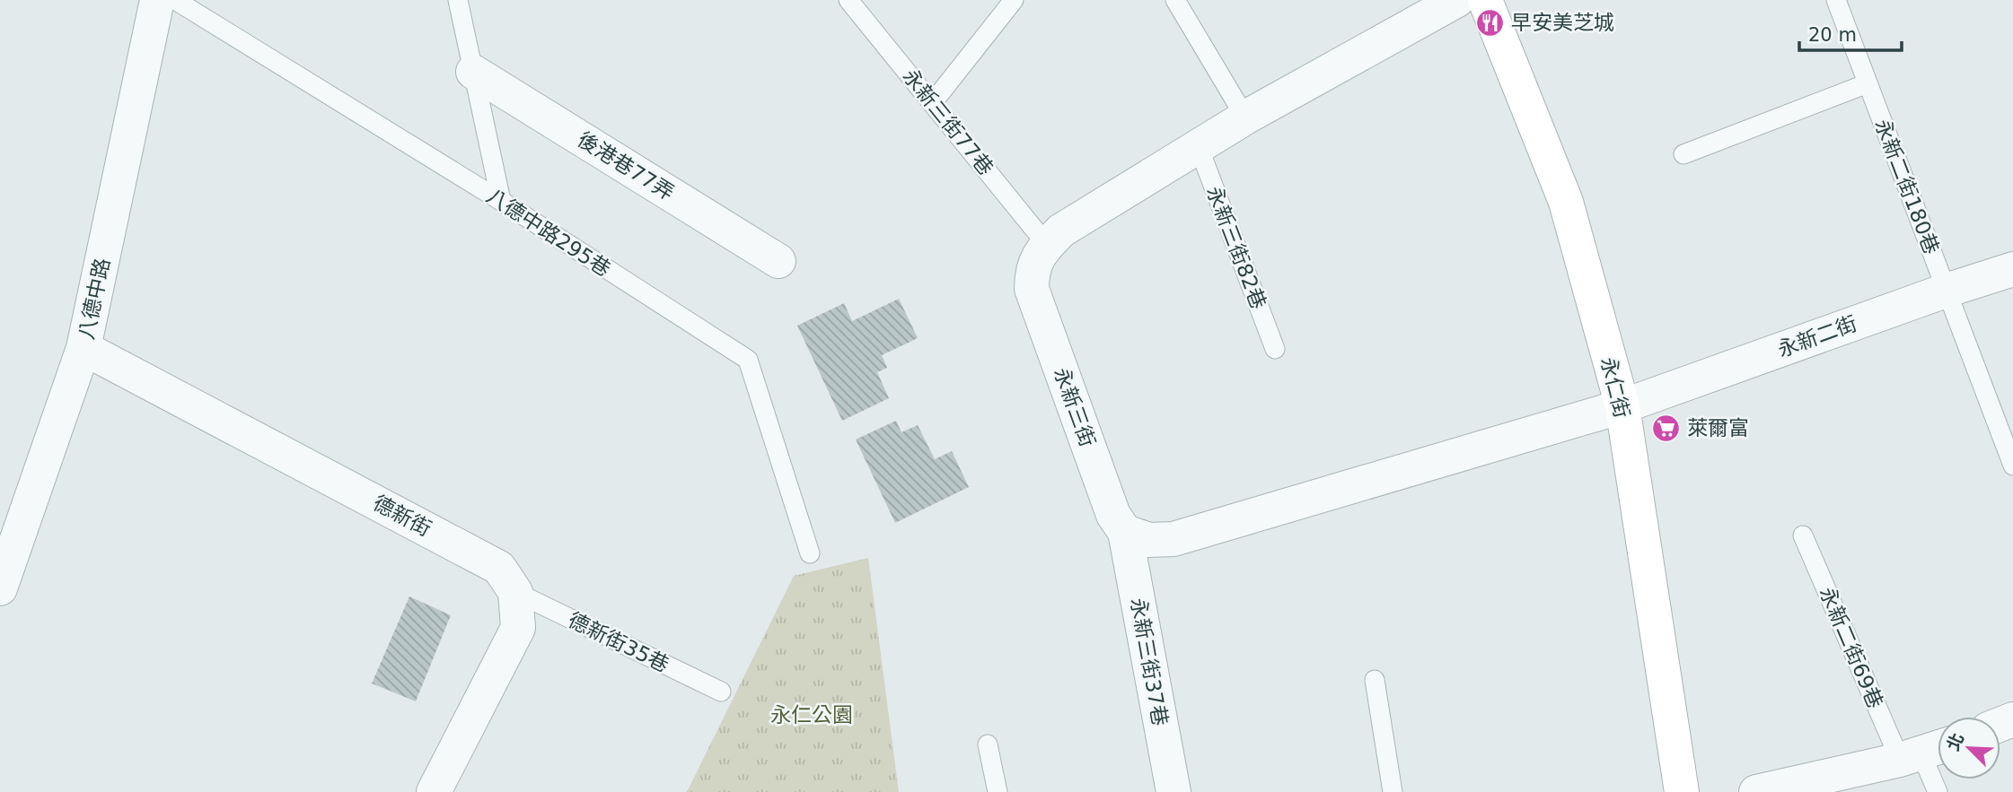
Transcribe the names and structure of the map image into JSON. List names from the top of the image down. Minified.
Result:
{"streets":{"street":["後港巷77弄","八德中路","永新二街","永仁街","永新三街","德新街","永新三街37巷"],"lane":["永新三街77巷","永新二街180巷","八德中路295巷","永新三街82巷","德新街35巷","永新二街69巷"]},"crossings":[["永新三街77巷","永新三街"],["永新二街180巷","永新二街"],["永新三街82巷","永新三街"],["八德中路","德新街"],["永新二街","永仁街"],["永新三街","永新三街37巷"],["德新街","德新街35巷"]],"parks":["永仁公園"],"places":{"restaurant":["早安美芝城"],"supermarket":["萊爾富"]},"scale_bar":"20 m","north":"top left"}
